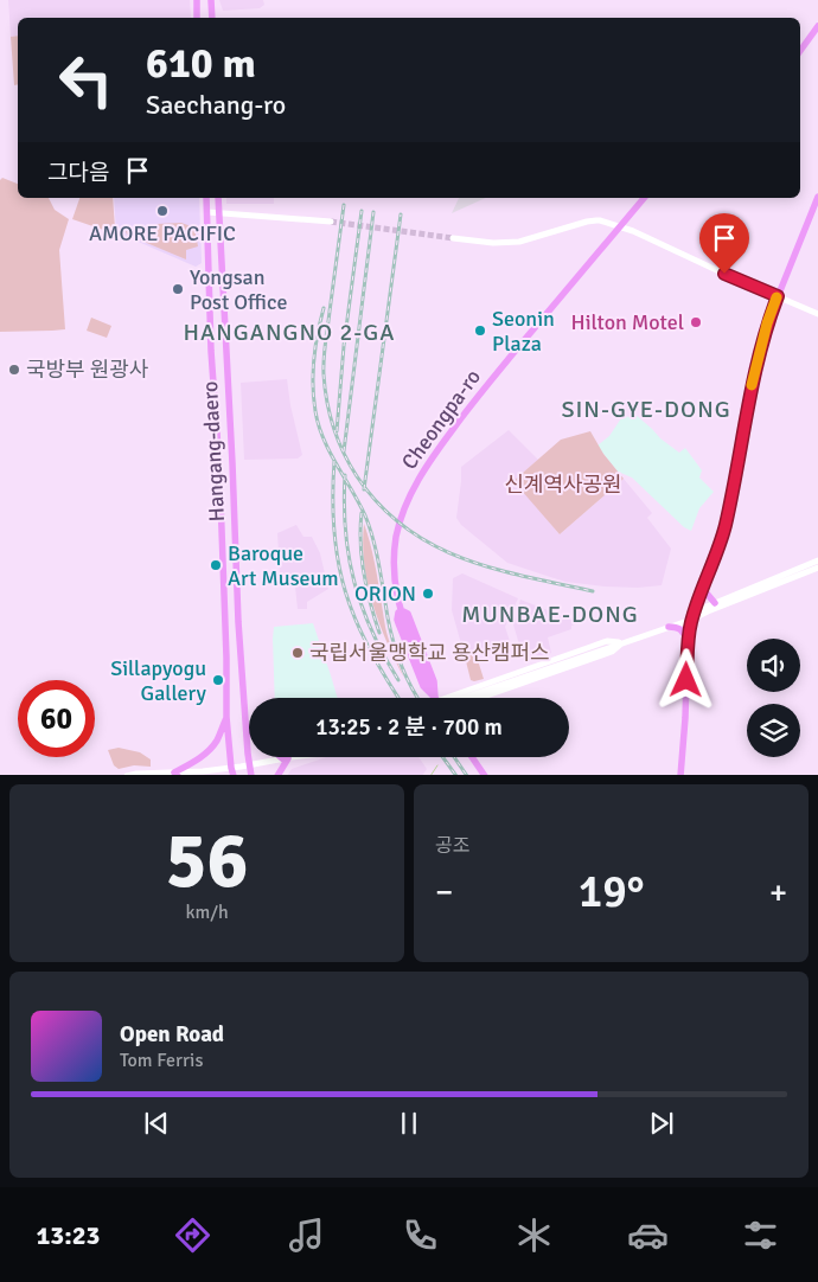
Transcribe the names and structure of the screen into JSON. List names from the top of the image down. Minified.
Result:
{"streets":{"main road":["Cheongpa-ro","Hangang-daero"]},"districts":["HANGANGNO 2-GA","SIN-GYE-DONG","MUNBAE-DONG"],"parks":["신계역사공원"],"places":["AMORE PACIFIC","Yongsan Post Office","Hilton Motel","Seonin Plaza","국방부 원광사","Baroque Art Museum","ORION","국립서울맹학교 용산캠퍼스","Sillapyogu Gallery"],"page":{"turn":["610 m","Saechang-ro"],"then":"그다음","limit":"60","trip":"13:25 · 2 분 · 700 m","tile":[["56","km/h"],"공조"],"heat":["−","19°","+"],"song":["Open Road","Tom Ferris"],"tabs":"13:23"}}
